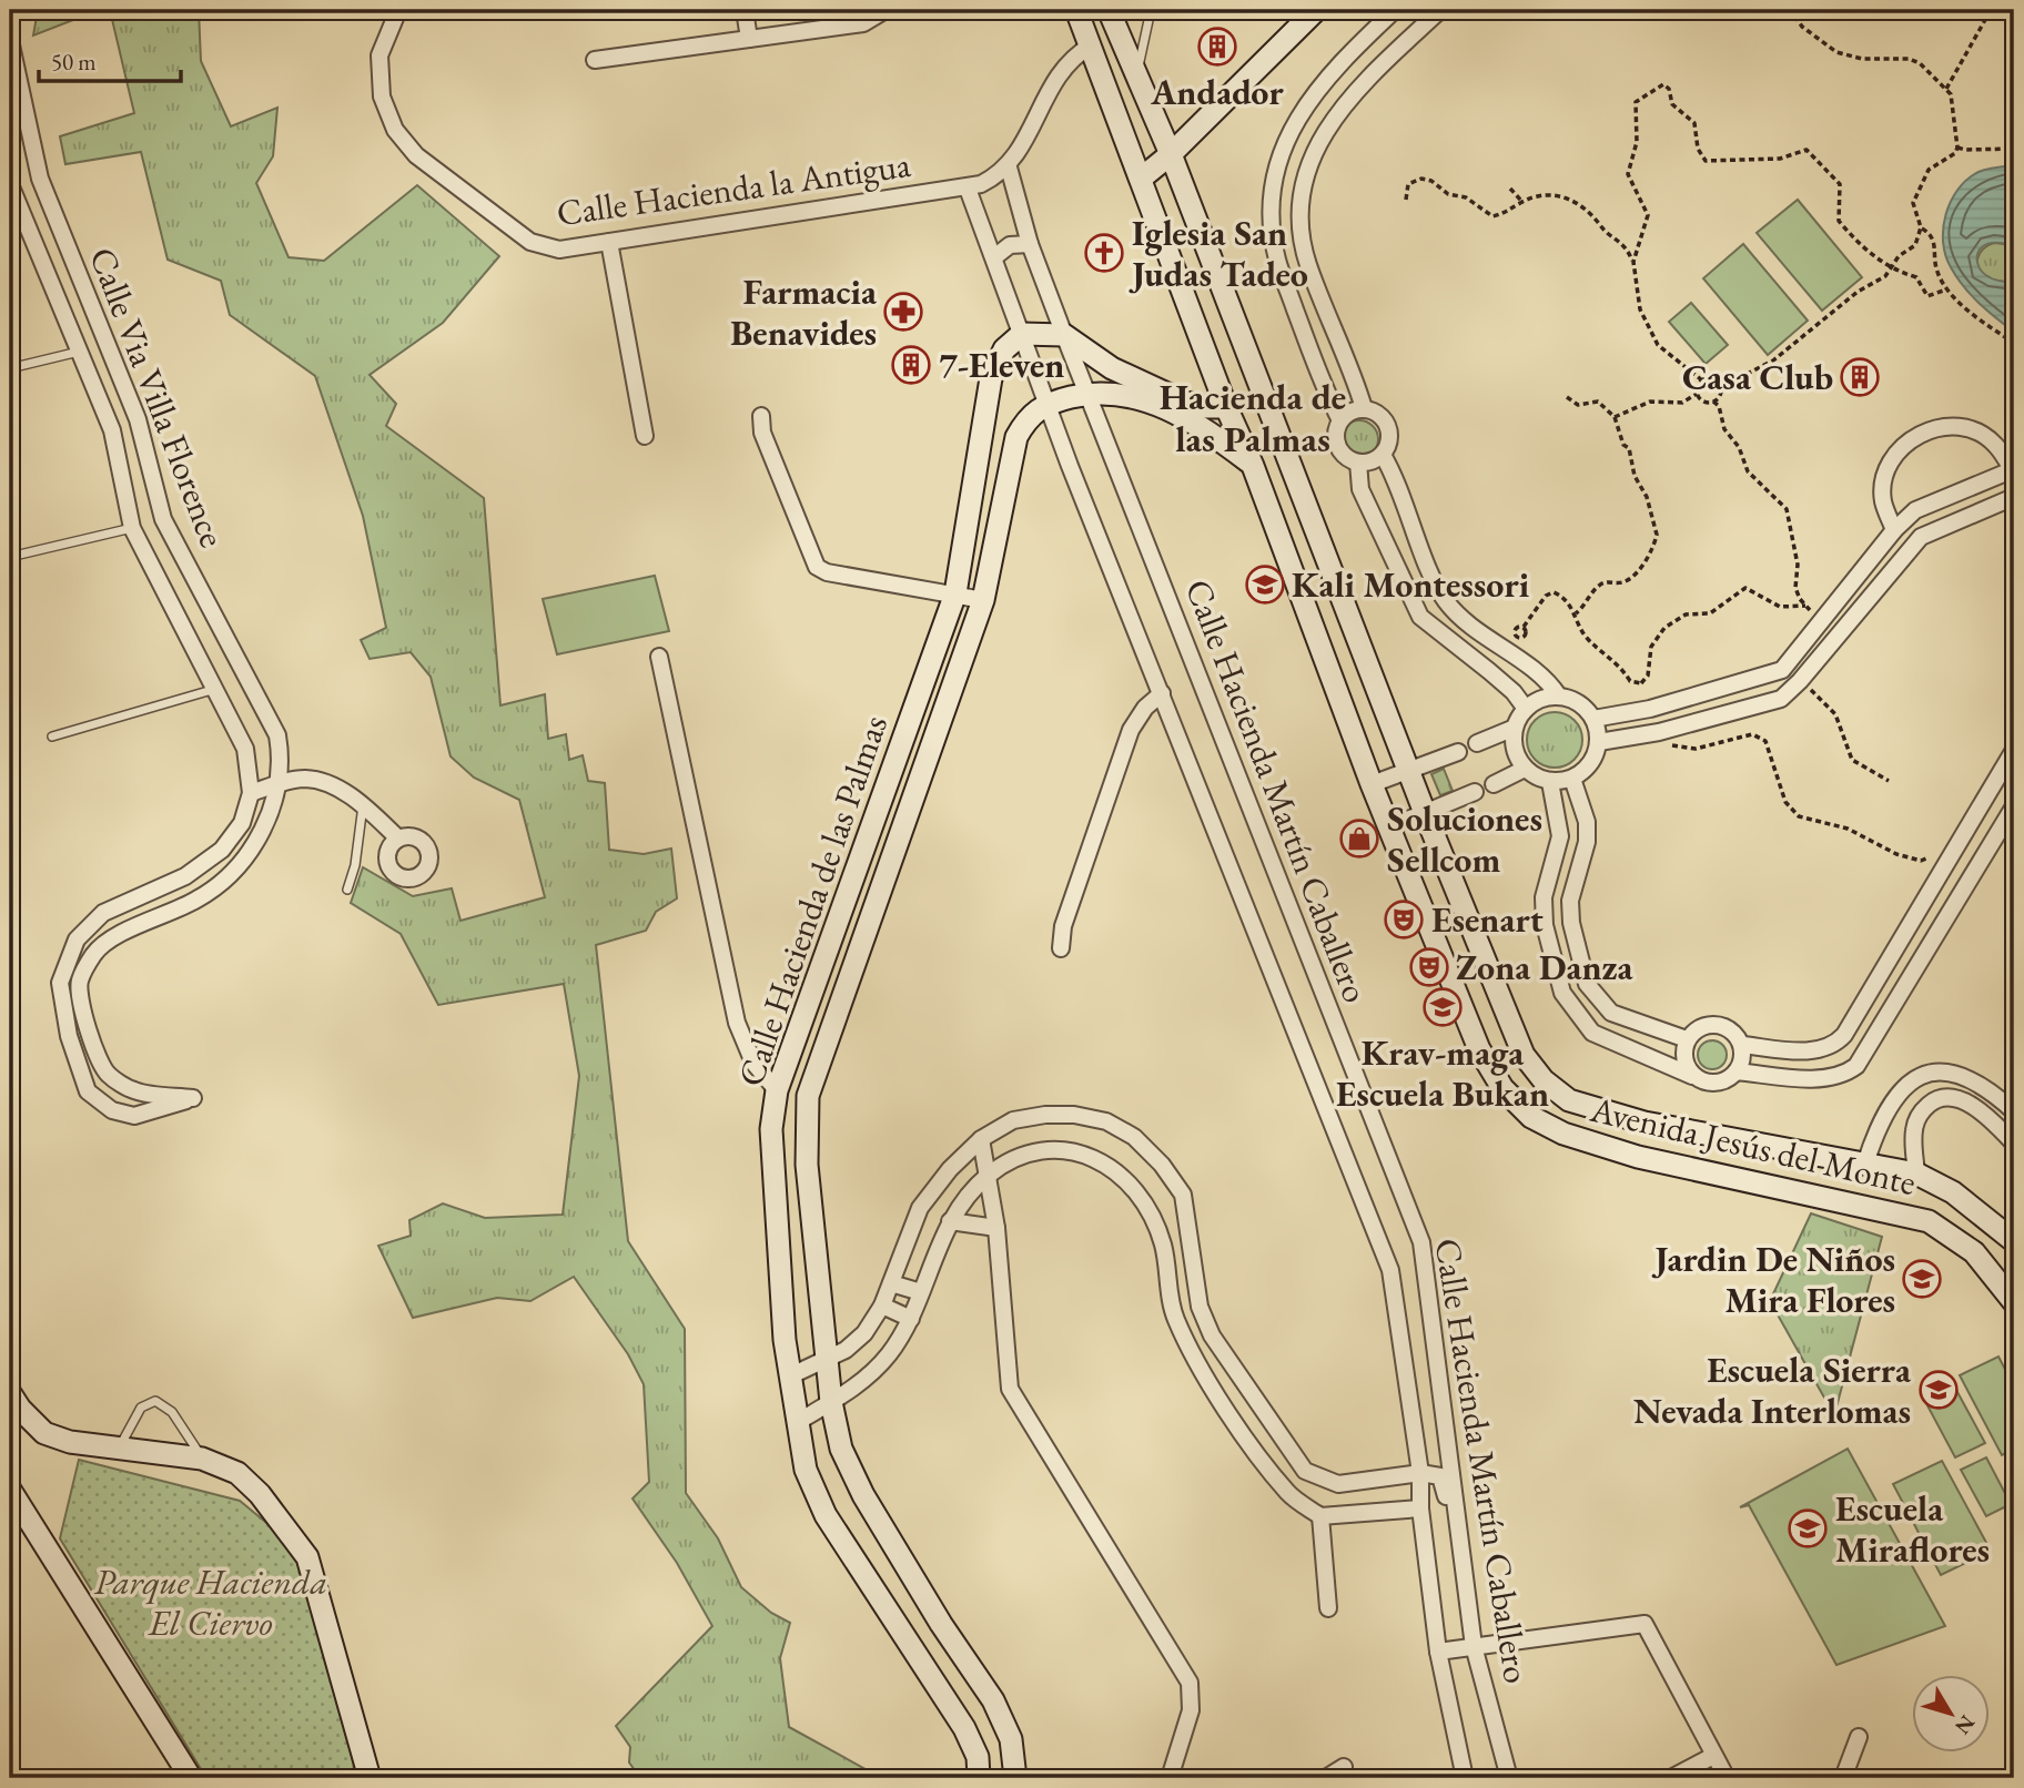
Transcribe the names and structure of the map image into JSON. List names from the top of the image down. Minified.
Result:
{"streets":{"main road":["Calle Hacienda de las Palmas","Avenida Jesús del Monte"],"street":["Calle Hacienda la Antigua","Calle Via Villa Florence","Calle Hacienda Martín Caballero"]},"crossings":[["Calle Hacienda la Antigua","Calle Hacienda Martín Caballero"],["Calle Hacienda Martín Caballero","Calle Hacienda de las Palmas"]],"districts":["Hacienda de las Palmas"],"parks":["Parque Hacienda El Ciervo"],"places":{"building":["Andador","7-Eleven","Casa Club"],"church":["Iglesia San Judas Tadeo"],"pharmacy":["Farmacia Benavides"],"school or university":["Kali Montessori","Krav-maga Escuela Bukan","Jardin De Niños Mira Flores","Escuela Sierra Nevada Interlomas","Escuela Miraflores"],"shop":["Soluciones Sellcom"],"theatre":["Esenart","Zona Danza"]},"scale_bar":"50 m","north":"bottom right"}
